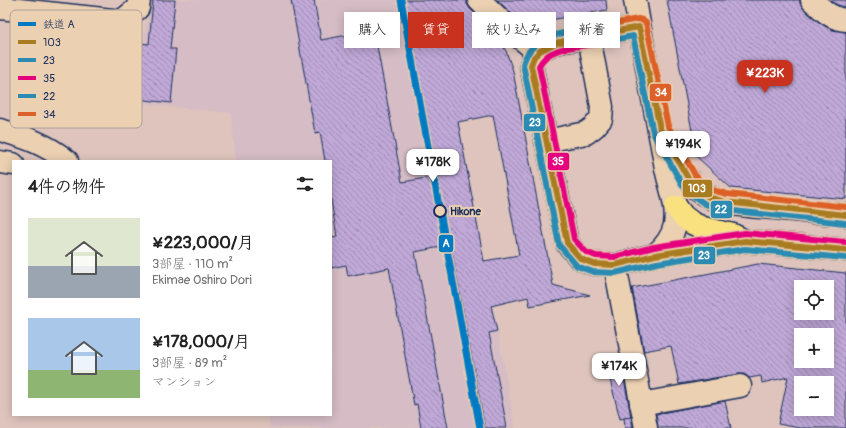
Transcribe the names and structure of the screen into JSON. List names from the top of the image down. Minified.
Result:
{"places":["Hikone"],"lines":["rail line A","transit line 34","transit line 103","transit line 23","transit line 22","transit line 35"],"legend":["鉄道 A","103","23","35","22","34"],"page":{"chip":["購入","賃貸","絞り込み","新着"],"price":["¥223K","¥194K","¥178K","¥174K"],"heading":"4件の物件","list":[{"name":"¥223,000/月","note":"3部屋 · 110 m² · Ekimae Oshiro Dori"},{"name":"¥178,000/月","note":"3部屋 · 89 m² · マンション"}],"map_buttons":["+","−"]}}
